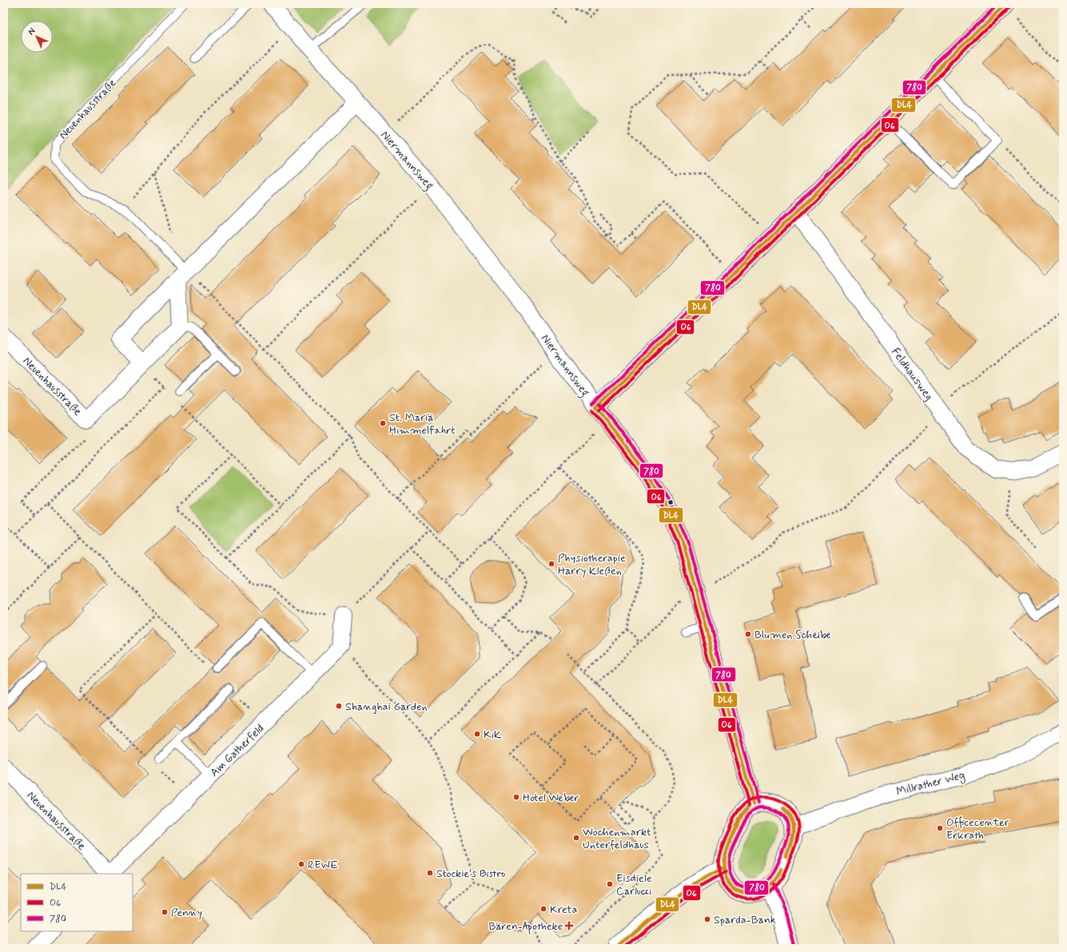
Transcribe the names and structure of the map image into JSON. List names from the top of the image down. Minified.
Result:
{"streets":{"street":["Neuenhausstraße","Niermannsweg","Feldhausweg","Am Gatherfeld","Millrather Weg"]},"crossings":[["Niermannsweg","Millrather Weg"]],"places":{"other":["St. Mariä Himmelfahrt","Physiotherapie Harry Kleßen","Blumen Scheibe","Shanghai Garden","KiK","Hotel Weber","Officecenter Erkrath","Wochenmarkt Unterfeldhaus","REWE","Stockie's Bistro","Eisdiele Carlucci","Kreta","Penny","Sparda-Bank"],"health":["Bären-Apotheke"]},"lines":["transit line DL4","transit line 780","transit line O6"],"legend":["DL4","O6","780"],"north":"top left"}
